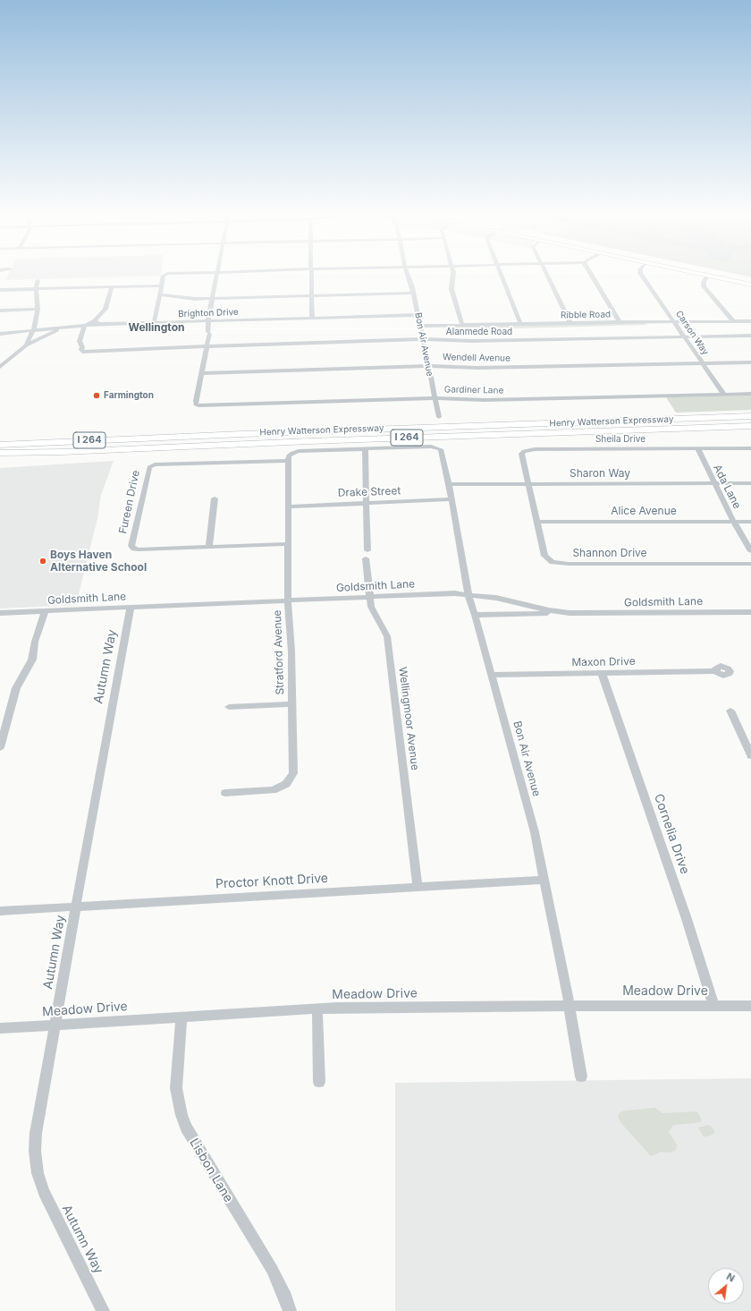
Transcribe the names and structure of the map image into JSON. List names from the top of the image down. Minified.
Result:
{"streets":{"highway":["Henry Watterson Expressway","I 264"],"street":["Brighton Drive","Ribble Road","Alanmede Road","Carson Way","Bon Air Avenue","Wendell Avenue","Gardiner Lane","Sheila Drive","Sharon Way","Ada Lane","Drake Street","Fureen Drive","Alice Avenue","Shannon Drive","Goldsmith Lane","Stratford Avenue","Maxon Drive","Autumn Way","Wellingmoor Avenue","Cornelia Drive","Proctor Knott Drive","Meadow Drive","Lisbon Lane"]},"crossings":[["Brighton Drive","Alanmede Road"],["Brighton Drive","Bon Air Avenue"],["Ribble Road","Carson Way"],["Ribble Road","Bon Air Avenue"],["Alanmede Road","Carson Way"],["Alanmede Road","Bon Air Avenue"],["Carson Way","Wendell Avenue"],["Carson Way","Gardiner Lane"],["Bon Air Avenue","Wendell Avenue"],["Bon Air Avenue","Gardiner Lane"],["Bon Air Avenue","Sharon Way"],["Bon Air Avenue","Drake Street"],["Bon Air Avenue","Goldsmith Lane"],["Bon Air Avenue","Maxon Drive"],["Bon Air Avenue","Wellingmoor Avenue"],["Bon Air Avenue","Proctor Knott Drive"],["Bon Air Avenue","Meadow Drive"],["Wendell Avenue","Gardiner Lane"],["Sheila Drive","Sharon Way"],["Sheila Drive","Ada Lane"],["Sheila Drive","Shannon Drive"],["Sharon Way","Ada Lane"],["Sharon Way","Shannon Drive"],["Ada Lane","Alice Avenue"],["Drake Street","Stratford Avenue"],["Drake Street","Wellingmoor Avenue"],["Fureen Drive","Stratford Avenue"],["Alice Avenue","Shannon Drive"],["Goldsmith Lane","Stratford Avenue"],["Goldsmith Lane","Autumn Way"],["Goldsmith Lane","Wellingmoor Avenue"],["Maxon Drive","Cornelia Drive"],["Autumn Way","Proctor Knott Drive"],["Autumn Way","Meadow Drive"],["Wellingmoor Avenue","Proctor Knott Drive"],["Cornelia Drive","Meadow Drive"],["Meadow Drive","Lisbon Lane"]],"districts":["Wellington"],"places":["Farmington","Boys Haven Alternative School"],"north":"top right"}
